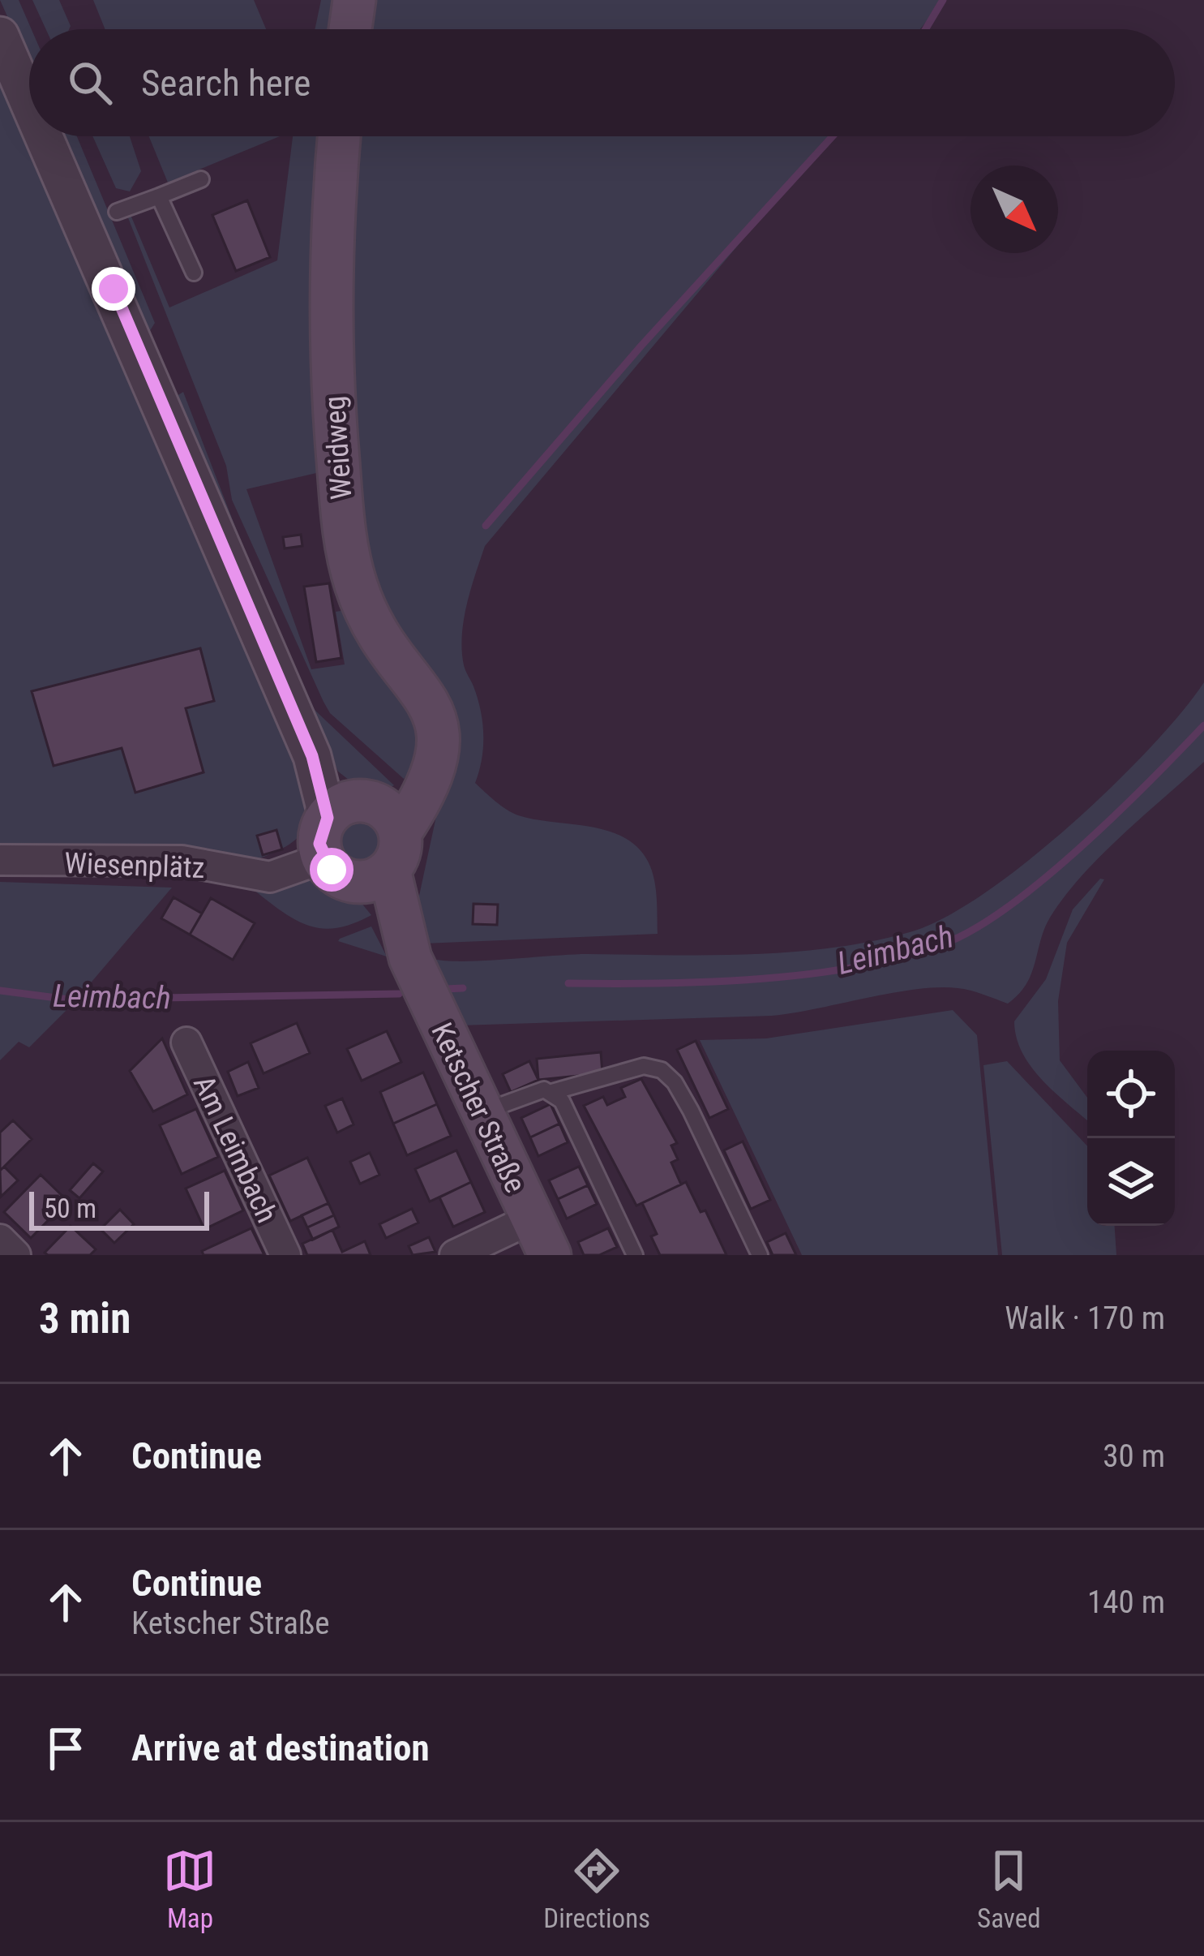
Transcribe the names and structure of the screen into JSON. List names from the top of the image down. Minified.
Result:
{"streets":{"main road":["Weidweg","Ketscher Straße"],"street":["Wiesenplätz","Am Leimbach"]},"crossings":[["Weidweg","Wiesenplätz"],["Weidweg","Ketscher Straße"],["Wiesenplätz","Ketscher Straße"]],"water":["Leimbach"],"scale_bar":"50 m","north":"bottom right","page":{"search":"Search here","scale":"50 m","heading":["3 min","Walk · 170 m"],"list":[["Continue","30 m"],["Continue","Ketscher Straße","140 m"],"Arrive at destination"],"nav":["Map","Directions","Saved"]}}
